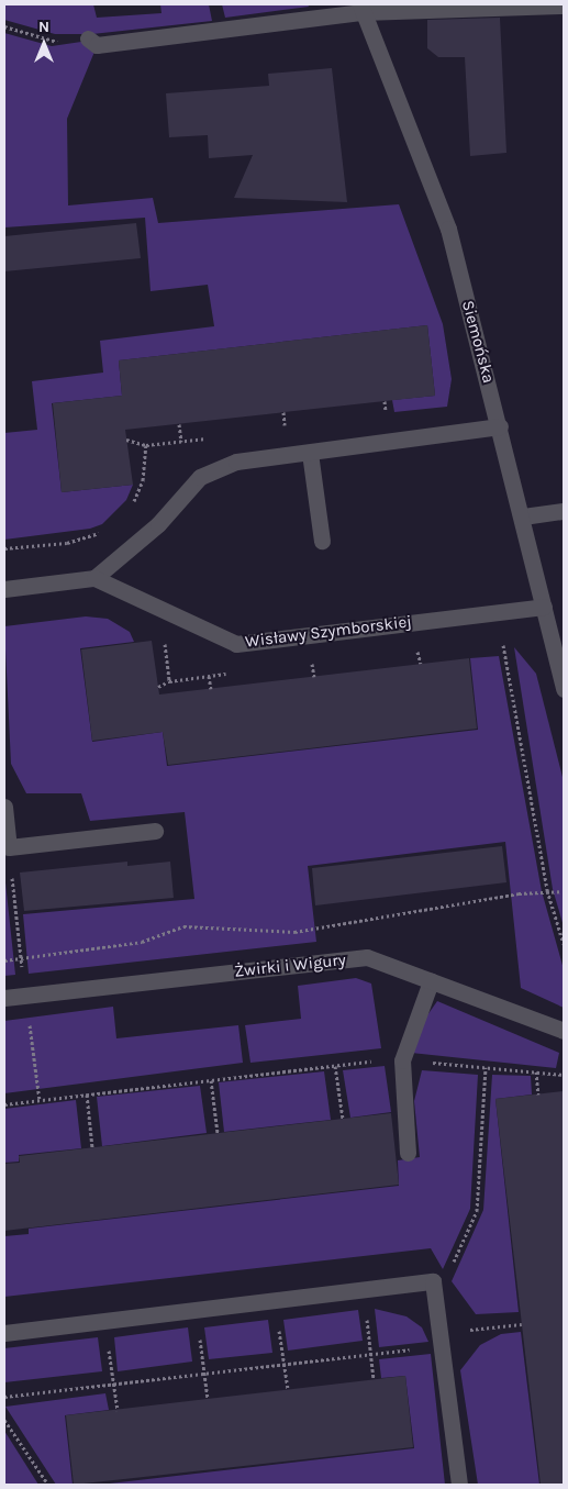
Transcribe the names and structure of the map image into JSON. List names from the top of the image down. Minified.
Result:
{"streets":{"street":["Siemońska","Wisławy Szymborskiej","Żwirki i Wigury"]},"crossings":[["Siemońska","Wisławy Szymborskiej"]],"north":"top"}
